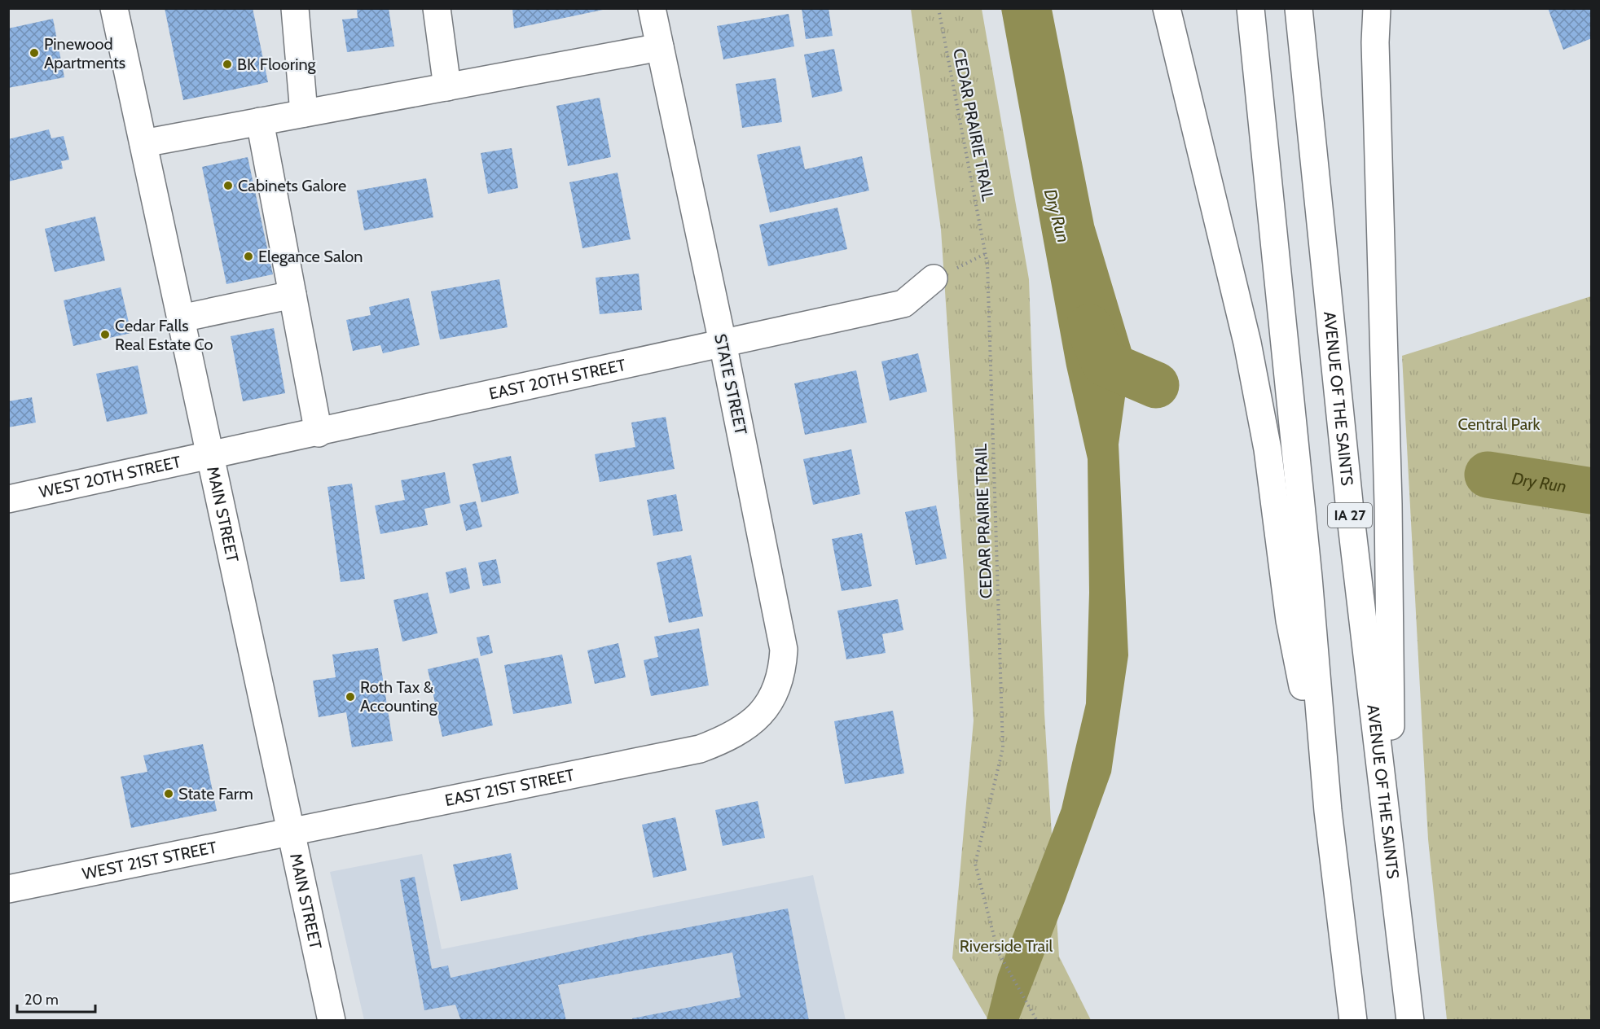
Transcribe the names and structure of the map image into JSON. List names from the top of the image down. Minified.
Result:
{"streets":{"main road":["EAST 20TH STREET","STATE STREET","AVENUE OF THE SAINTS","WEST 20TH STREET","MAIN STREET","IA 27","EAST 21ST STREET","WEST 21ST STREET"],"path":["CEDAR PRAIRIE TRAIL"]},"crossings":[["EAST 20TH STREET","STATE STREET"],["EAST 20TH STREET","WEST 20TH STREET"],["EAST 20TH STREET","MAIN STREET"],["STATE STREET","EAST 21ST STREET"],["WEST 20TH STREET","MAIN STREET"],["MAIN STREET","EAST 21ST STREET"],["MAIN STREET","WEST 21ST STREET"],["EAST 21ST STREET","WEST 21ST STREET"]],"water":["Dry Run"],"parks":["Central Park","Riverside Trail"],"places":["Pinewood Apartments","BK Flooring","Cabinets Galore","Elegance Salon","Cedar Falls Real Estate Co","Roth Tax & Accounting","State Farm"],"scale_bar":"20 m"}
